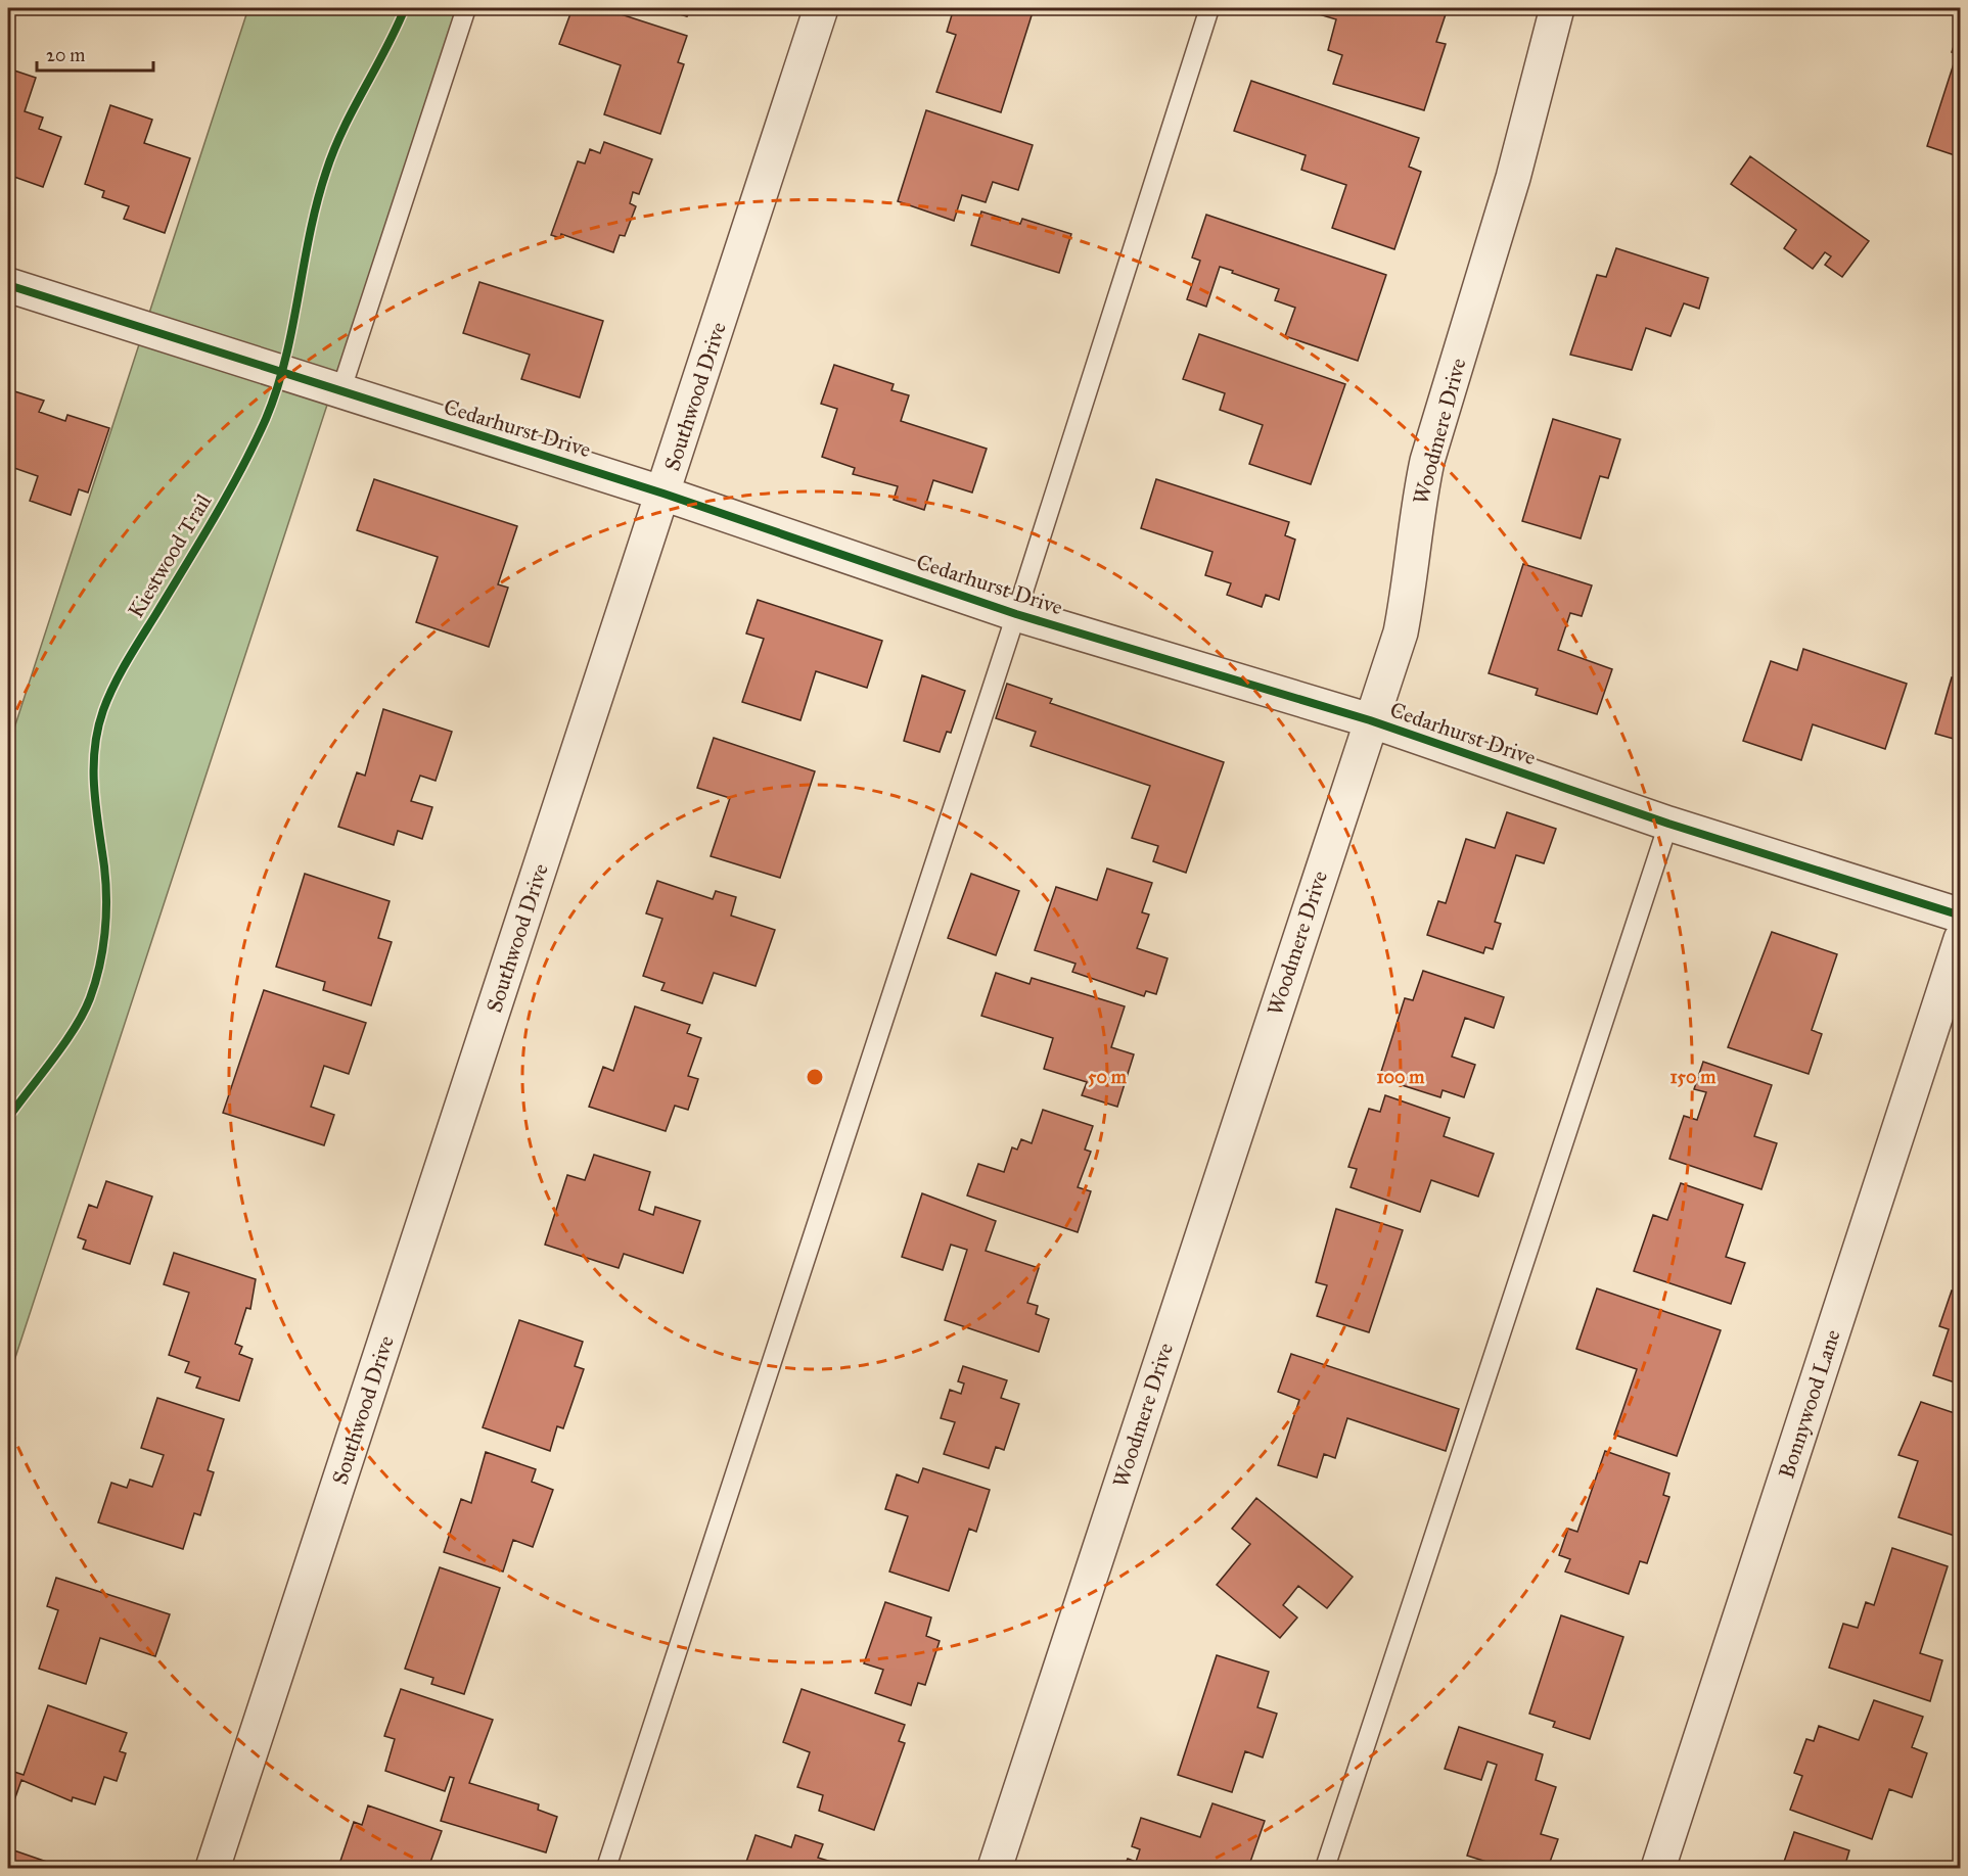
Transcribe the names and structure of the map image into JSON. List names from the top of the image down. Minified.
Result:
{"streets":{"street":["Southwood Drive","Cedarhurst Drive","Woodmere Drive","Bonnywood Lane"],"cycle path":["Kiestwood Trail"]},"crossings":[["Southwood Drive","Cedarhurst Drive"],["Cedarhurst Drive","Woodmere Drive"]],"scale_bar":"20 m","rings":["50 m","100 m","150 m"]}
